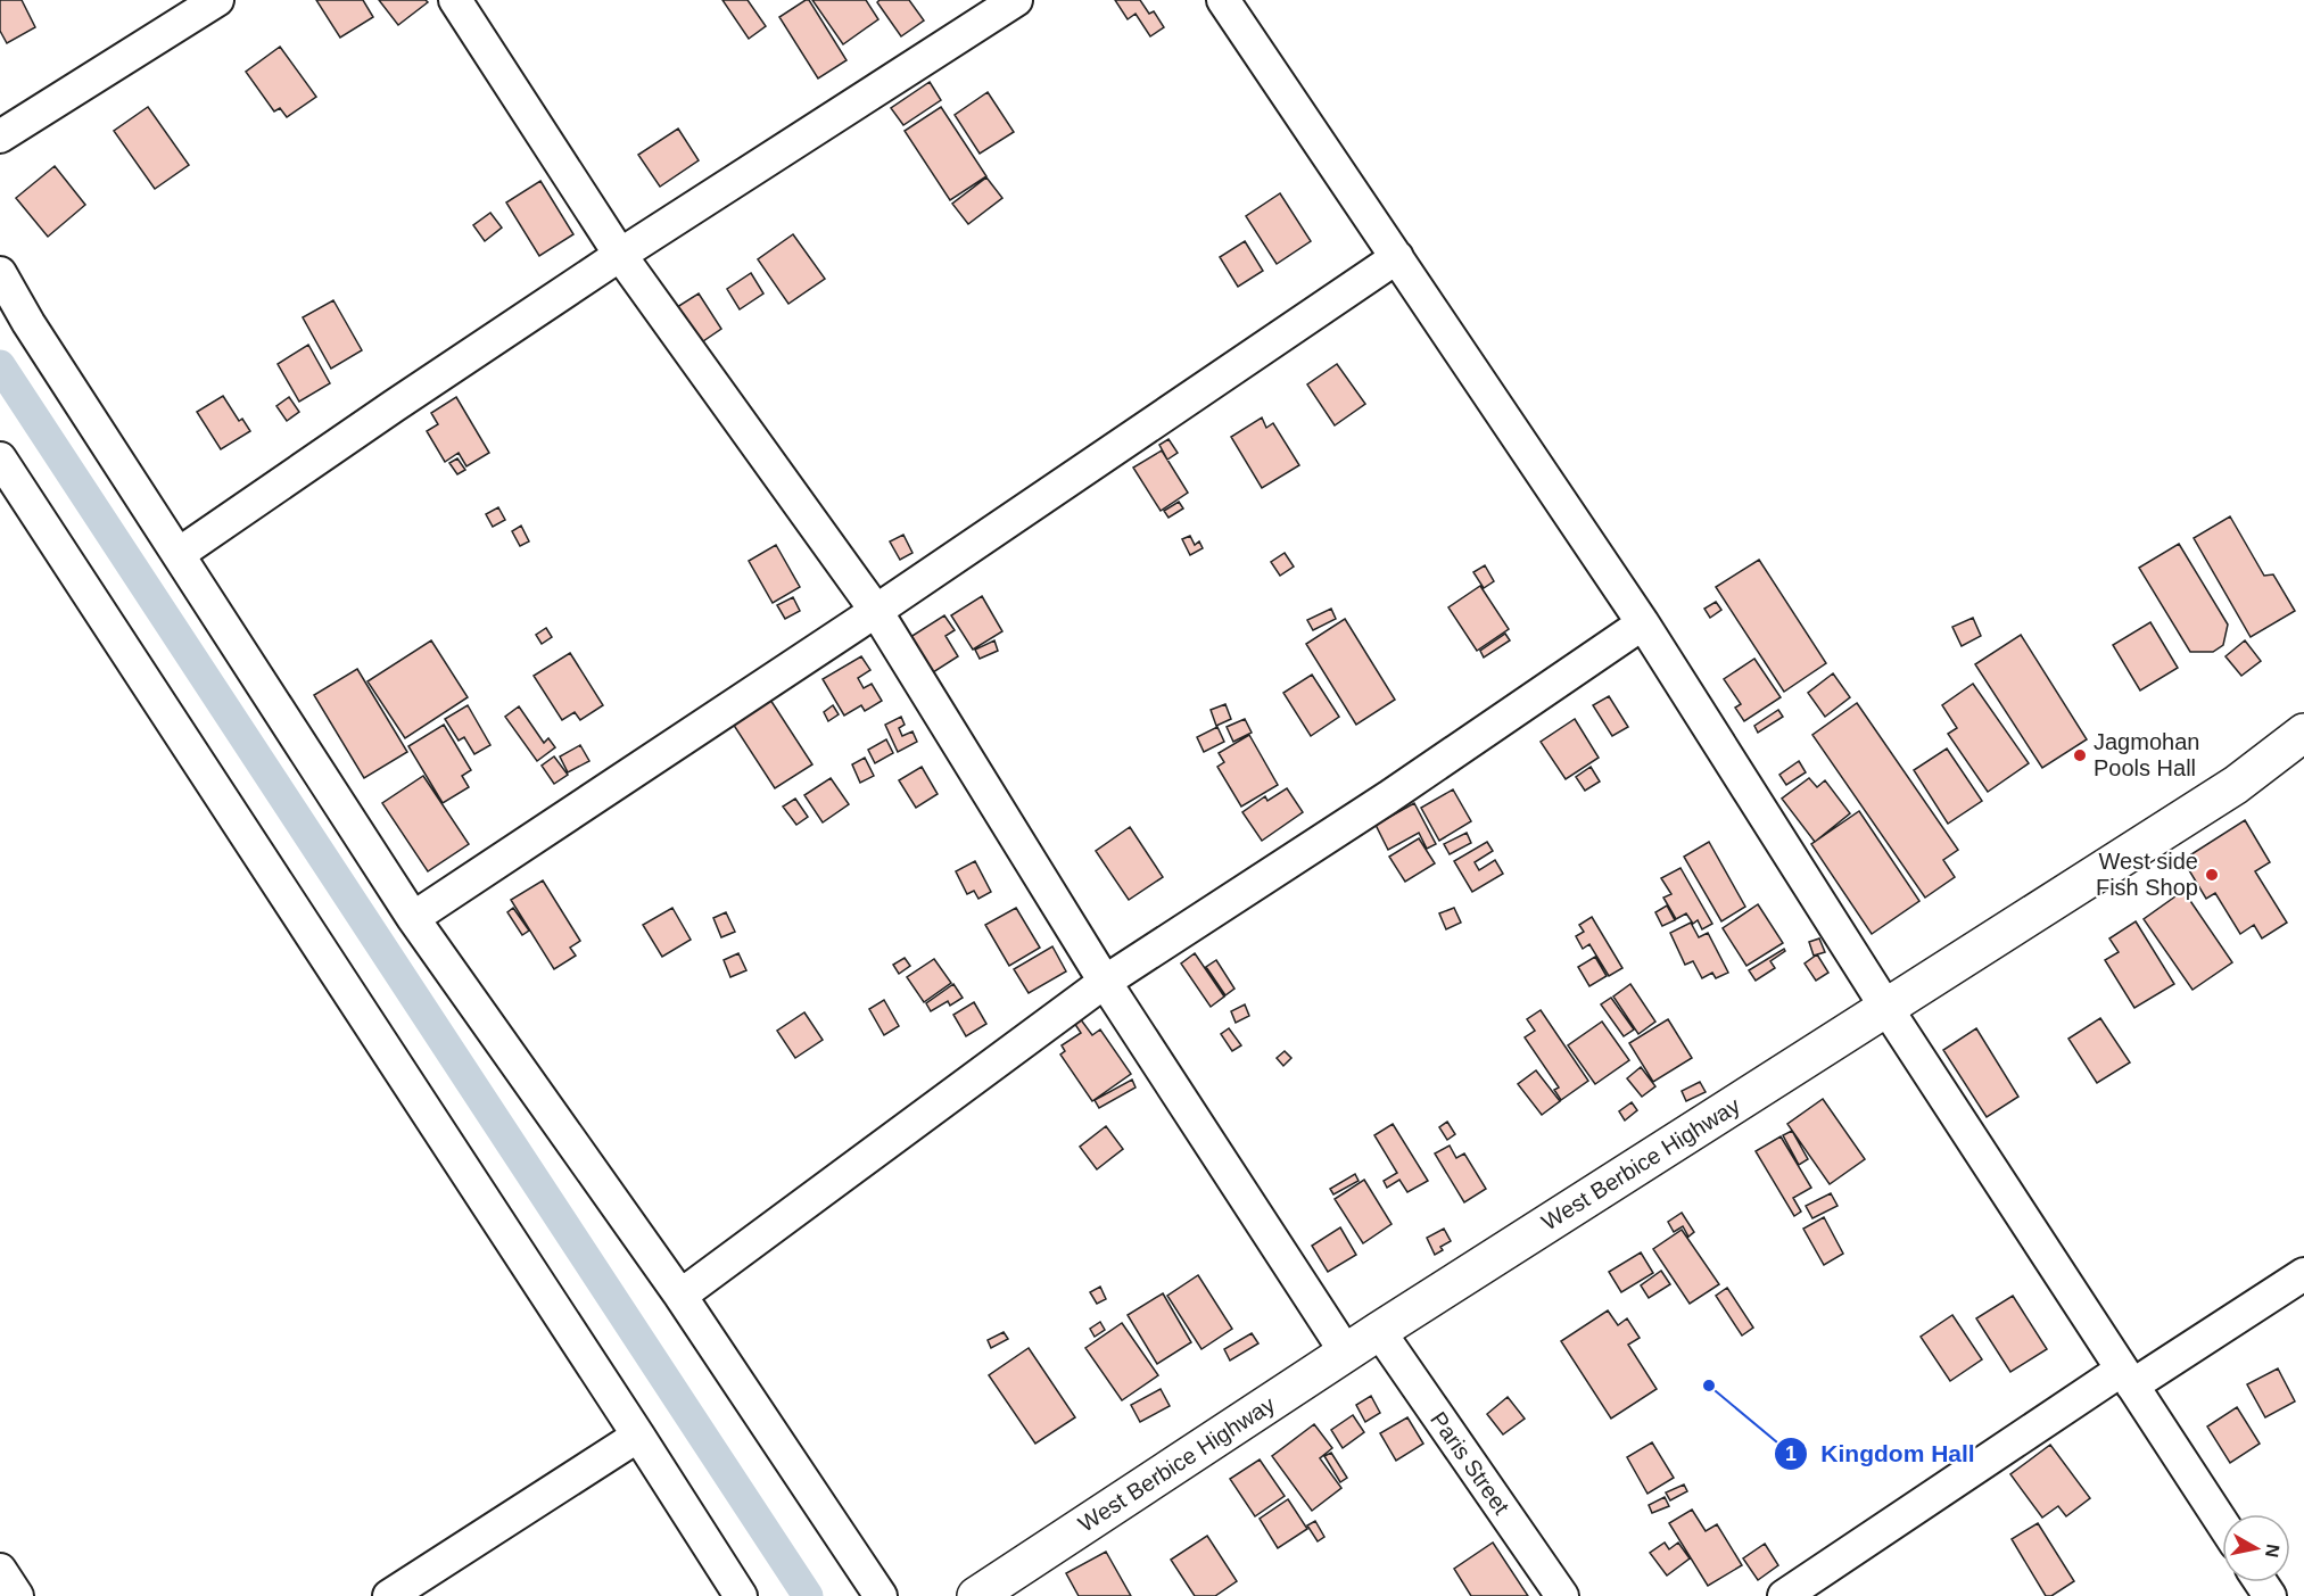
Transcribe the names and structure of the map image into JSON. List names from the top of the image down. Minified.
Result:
{"streets":{"main road":["West Berbice Highway"],"street":["Paris Street"]},"crossings":[["West Berbice Highway","Paris Street"]],"places":["Jagmohan Pools Hall","West side Fish Shop","Kingdom Hall"],"north":"right"}
